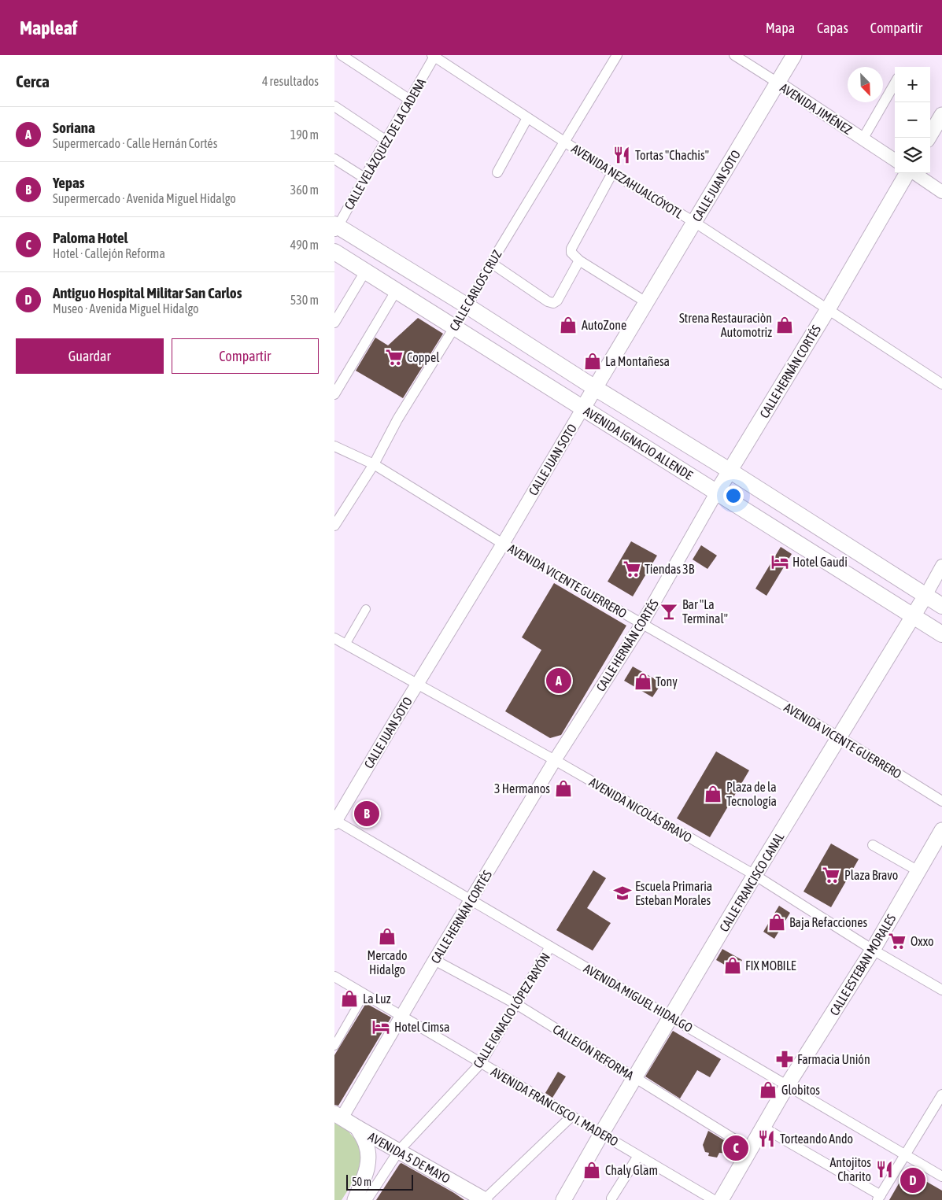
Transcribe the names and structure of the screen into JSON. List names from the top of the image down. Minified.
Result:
{"streets":{"main road":["CALLE JUAN SOTO","CALLE HERNÁN CORTÉS","AVENIDA IGNACIO ALLENDE","CALLE FRANCISCO CANAL","CALLE ESTEBAN MORALES","AVENIDA 5 DE MAYO"],"street":["AVENIDA JIMÉNEZ","CALLE VELÁZQUEZ DE LA CADENA","AVENIDA NEZAHUALCÓYOTL","CALLE CARLOS CRUZ","AVENIDA VICENTE GUERRERO","AVENIDA NICOLÁS BRAVO","AVENIDA MIGUEL HIDALGO","CALLE IGNACIO LÓPEZ RAYÓN","CALLEJÓN REFORMA","AVENIDA FRANCISCO I. MADERO"]},"crossings":[["AVENIDA JIMÉNEZ","CALLE JUAN SOTO"],["CALLE VELÁZQUEZ DE LA CADENA","AVENIDA NEZAHUALCÓYOTL"],["CALLE VELÁZQUEZ DE LA CADENA","AVENIDA IGNACIO ALLENDE"],["AVENIDA NEZAHUALCÓYOTL","CALLE JUAN SOTO"],["AVENIDA NEZAHUALCÓYOTL","CALLE CARLOS CRUZ"],["AVENIDA NEZAHUALCÓYOTL","CALLE HERNÁN CORTÉS"],["CALLE JUAN SOTO","AVENIDA IGNACIO ALLENDE"],["CALLE JUAN SOTO","AVENIDA VICENTE GUERRERO"],["CALLE JUAN SOTO","AVENIDA NICOLÁS BRAVO"],["CALLE JUAN SOTO","AVENIDA MIGUEL HIDALGO"],["CALLE CARLOS CRUZ","AVENIDA IGNACIO ALLENDE"],["CALLE CARLOS CRUZ","AVENIDA VICENTE GUERRERO"],["CALLE HERNÁN CORTÉS","AVENIDA IGNACIO ALLENDE"],["CALLE HERNÁN CORTÉS","AVENIDA VICENTE GUERRERO"],["CALLE HERNÁN CORTÉS","AVENIDA NICOLÁS BRAVO"],["CALLE HERNÁN CORTÉS","AVENIDA MIGUEL HIDALGO"],["CALLE HERNÁN CORTÉS","CALLEJÓN REFORMA"],["CALLE HERNÁN CORTÉS","AVENIDA FRANCISCO I. MADERO"],["CALLE HERNÁN CORTÉS","AVENIDA 5 DE MAYO"],["AVENIDA IGNACIO ALLENDE","CALLE FRANCISCO CANAL"],["AVENIDA VICENTE GUERRERO","CALLE FRANCISCO CANAL"],["AVENIDA NICOLÁS BRAVO","CALLE FRANCISCO CANAL"],["AVENIDA NICOLÁS BRAVO","CALLE ESTEBAN MORALES"],["CALLE FRANCISCO CANAL","AVENIDA MIGUEL HIDALGO"],["CALLE FRANCISCO CANAL","CALLEJÓN REFORMA"],["CALLE FRANCISCO CANAL","AVENIDA FRANCISCO I. MADERO"],["CALLE ESTEBAN MORALES","AVENIDA MIGUEL HIDALGO"],["CALLE ESTEBAN MORALES","CALLEJÓN REFORMA"],["AVENIDA MIGUEL HIDALGO","CALLE IGNACIO LÓPEZ RAYÓN"],["CALLE IGNACIO LÓPEZ RAYÓN","CALLEJÓN REFORMA"],["CALLE IGNACIO LÓPEZ RAYÓN","AVENIDA FRANCISCO I. MADERO"],["CALLE IGNACIO LÓPEZ RAYÓN","AVENIDA 5 DE MAYO"]],"places":{"restaurant":["Tortas \"Chachis\"","Torteando Ando","Antojitos Charito"],"shop":["AutoZone","Strena Restauraciòn Automotriz","La Montañesa","Tony","3 Hermanos","Plaza de la Tecnología","Baja Refacciones","Mercado Hidalgo","FIX MOBILE","La Luz","Globitos","Chaly Glam"],"supermarket":["Coppel","Tiendas 3B","Plaza Bravo","Oxxo"],"hotel":["Hotel Gaudi","Hotel Cimsa"],"bar":["Bar \"La Terminal\""],"school or university":["Escuela Primaria Esteban Morales"],"pharmacy":["Farmacia Unión"]},"scale_bar":"50 m","north":"bottom right","page":{"header":"Mapleaf","nav":["Mapa","Capas","Compartir"],"heading":["Cerca","4 resultados"],"map_buttons":["+","−"],"list":[{"mark":"A","name":"Soriana","note":"Supermercado · Calle Hernán Cortés","value":"190 m"},{"mark":"B","name":"Yepas","note":"Supermercado · Avenida Miguel Hidalgo","value":"360 m"},{"mark":"C","name":"Paloma Hotel","note":"Hotel · Callejón Reforma","value":"490 m"},{"mark":"D","name":"Antiguo Hospital Militar San Carlos","note":"Museo · Avenida Miguel Hidalgo","value":"530 m"}],"buttons":["Guardar","Compartir"],"pins":["A","B","C","D"],"scale":"50 m"}}
